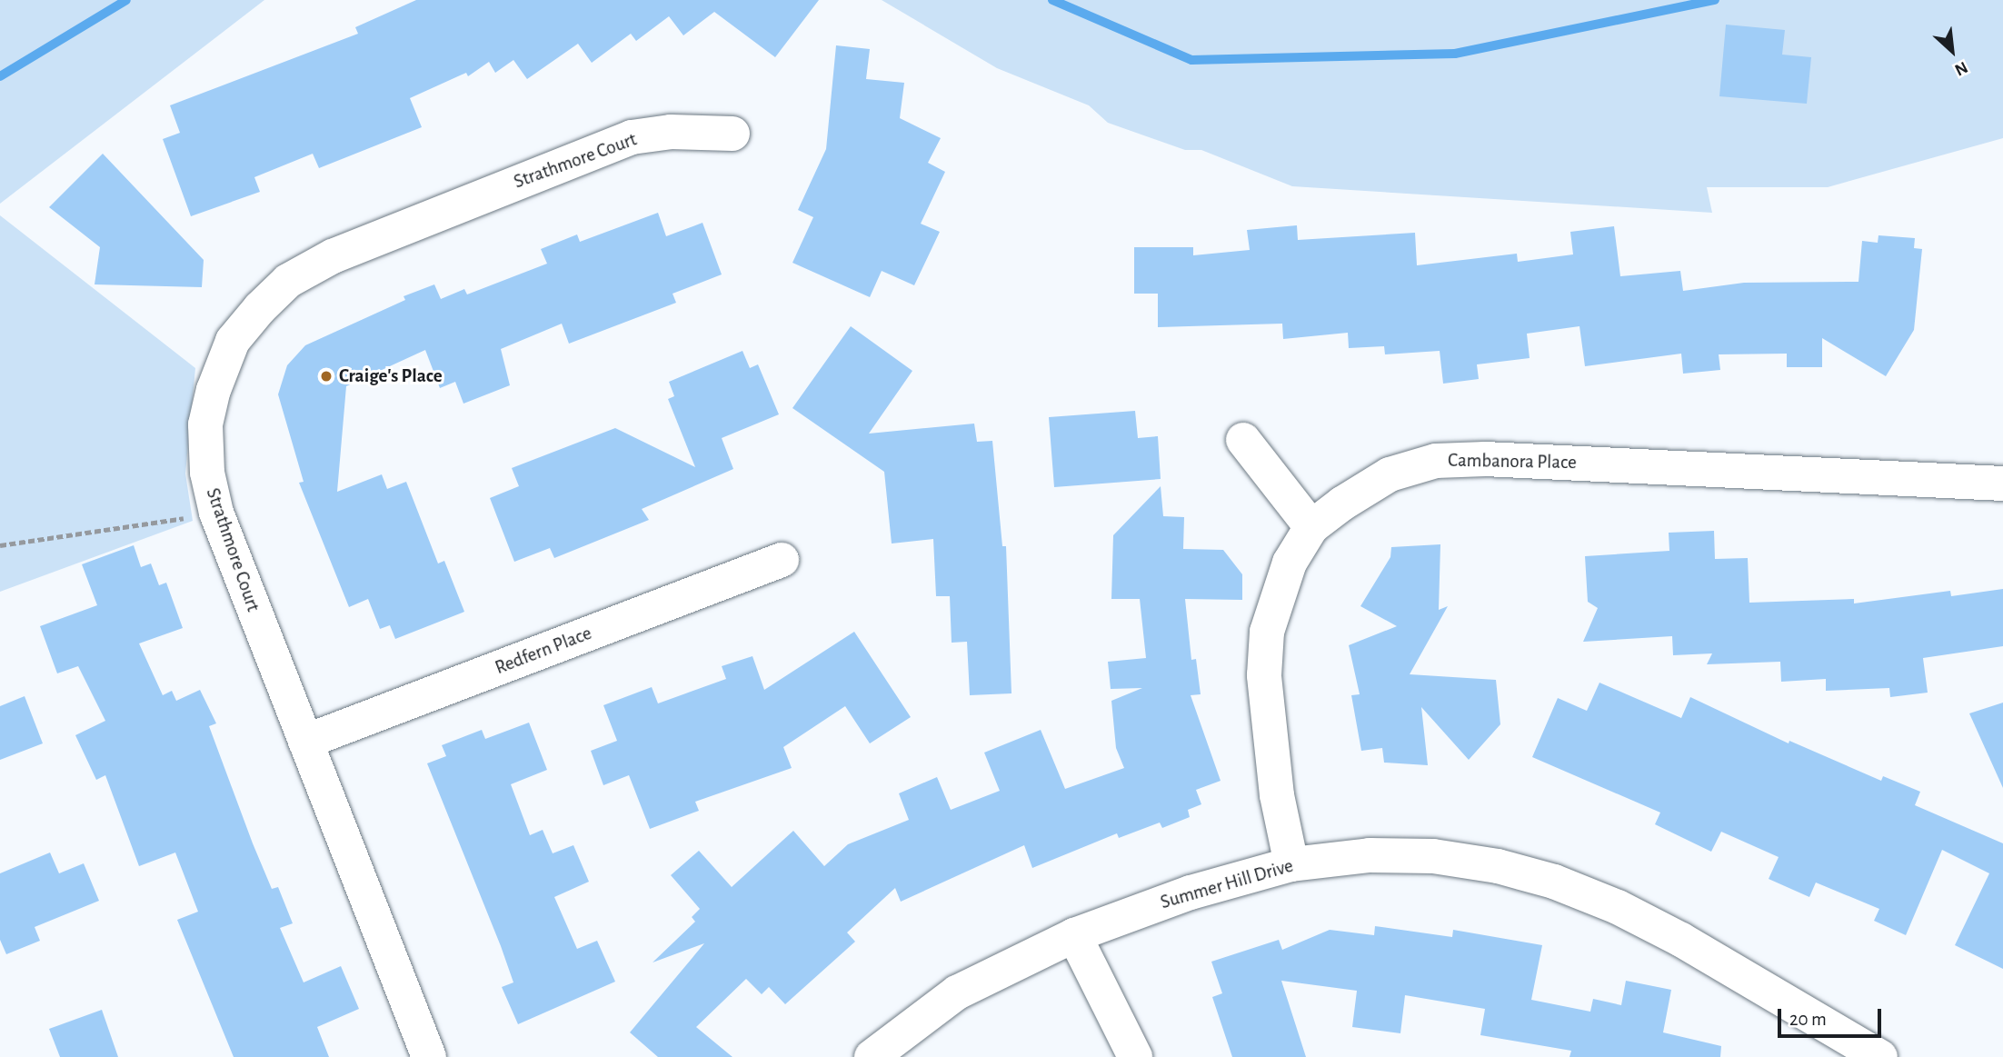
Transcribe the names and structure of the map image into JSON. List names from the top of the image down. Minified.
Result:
{"streets":{"street":["Strathmore Court","Cambanora Place","Redfern Place","Summer Hill Drive"]},"crossings":[["Strathmore Court","Redfern Place"],["Cambanora Place","Summer Hill Drive"]],"places":["Craige's Place"],"scale_bar":"20 m","north":"bottom right"}
